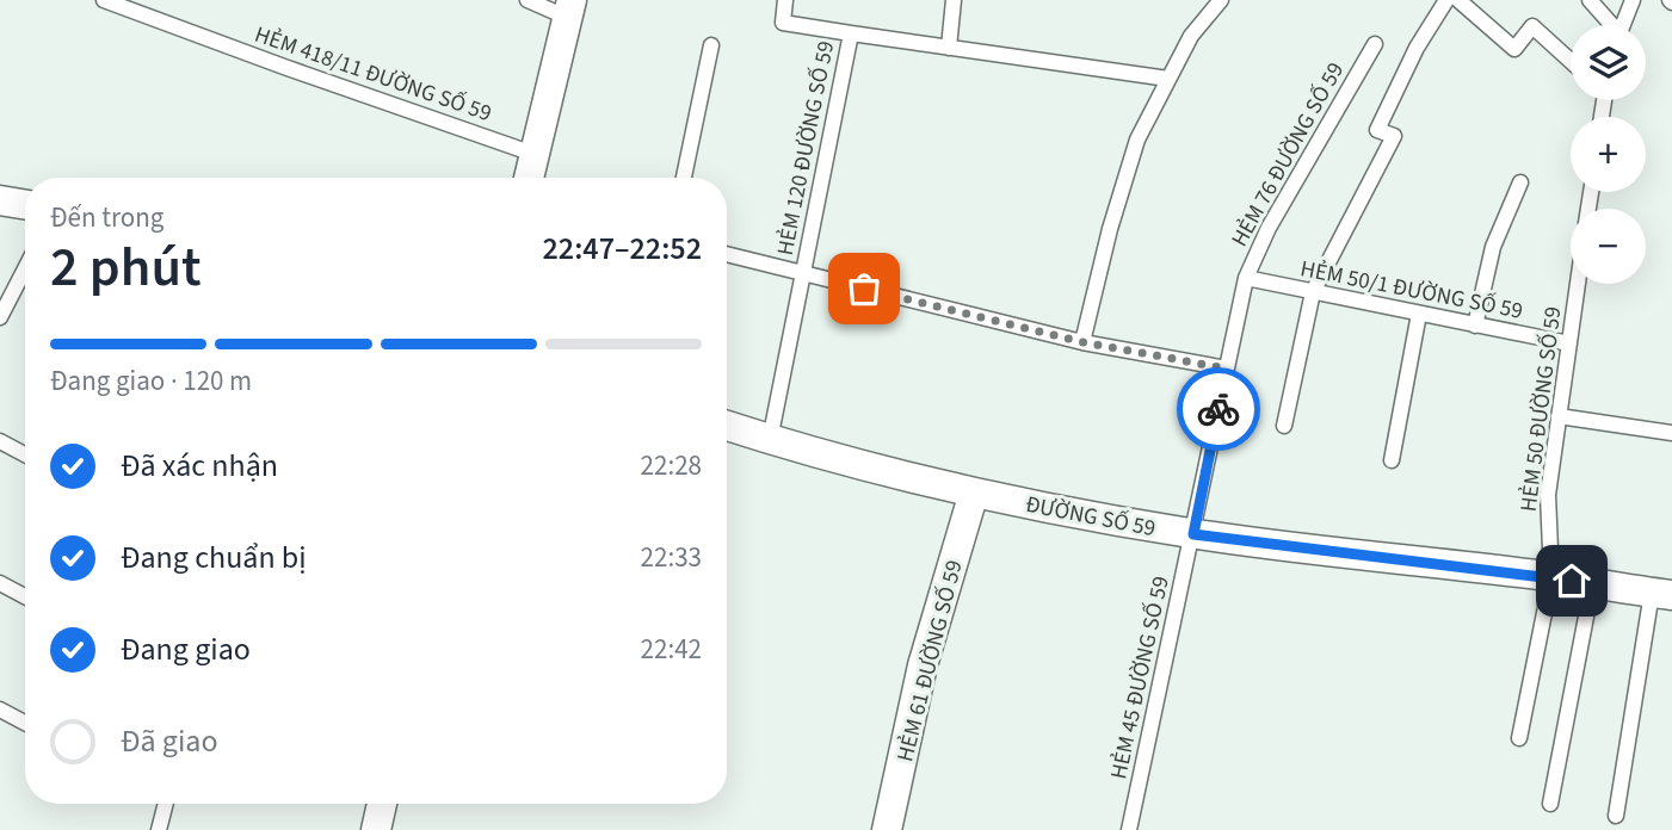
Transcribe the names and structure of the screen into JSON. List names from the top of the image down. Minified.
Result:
{"streets":{"street":["ĐƯỜNG SỐ 59","HẺM 61 ĐƯỜNG SỐ 59"],"lane":["HẺM 418/11 ĐƯỜNG SỐ 59","HẺM 120 ĐƯỜNG SỐ 59","HẺM 76 ĐƯỜNG SỐ 59","HẺM 50/1 ĐƯỜNG SỐ 59","HẺM 50 ĐƯỜNG SỐ 59","HẺM 45 ĐƯỜNG SỐ 59"]},"crossings":[["HẺM 120 ĐƯỜNG SỐ 59","ĐƯỜNG SỐ 59"],["HẺM 76 ĐƯỜNG SỐ 59","HẺM 50/1 ĐƯỜNG SỐ 59"],["HẺM 76 ĐƯỜNG SỐ 59","ĐƯỜNG SỐ 59"],["HẺM 76 ĐƯỜNG SỐ 59","HẺM 45 ĐƯỜNG SỐ 59"],["HẺM 50/1 ĐƯỜNG SỐ 59","HẺM 50 ĐƯỜNG SỐ 59"],["HẺM 50 ĐƯỜNG SỐ 59","ĐƯỜNG SỐ 59"],["ĐƯỜNG SỐ 59","HẺM 61 ĐƯỜNG SỐ 59"],["ĐƯỜNG SỐ 59","HẺM 45 ĐƯỜNG SỐ 59"]],"page":{"map_buttons":["+","−"],"heading":["2 phút","Đến trong","22:47–22:52"],"bar":"Đang giao · 120 m","list":[["Đã xác nhận","22:28"],["Đang chuẩn bị","22:33"],["Đang giao","22:42"],"Đã giao"]}}
